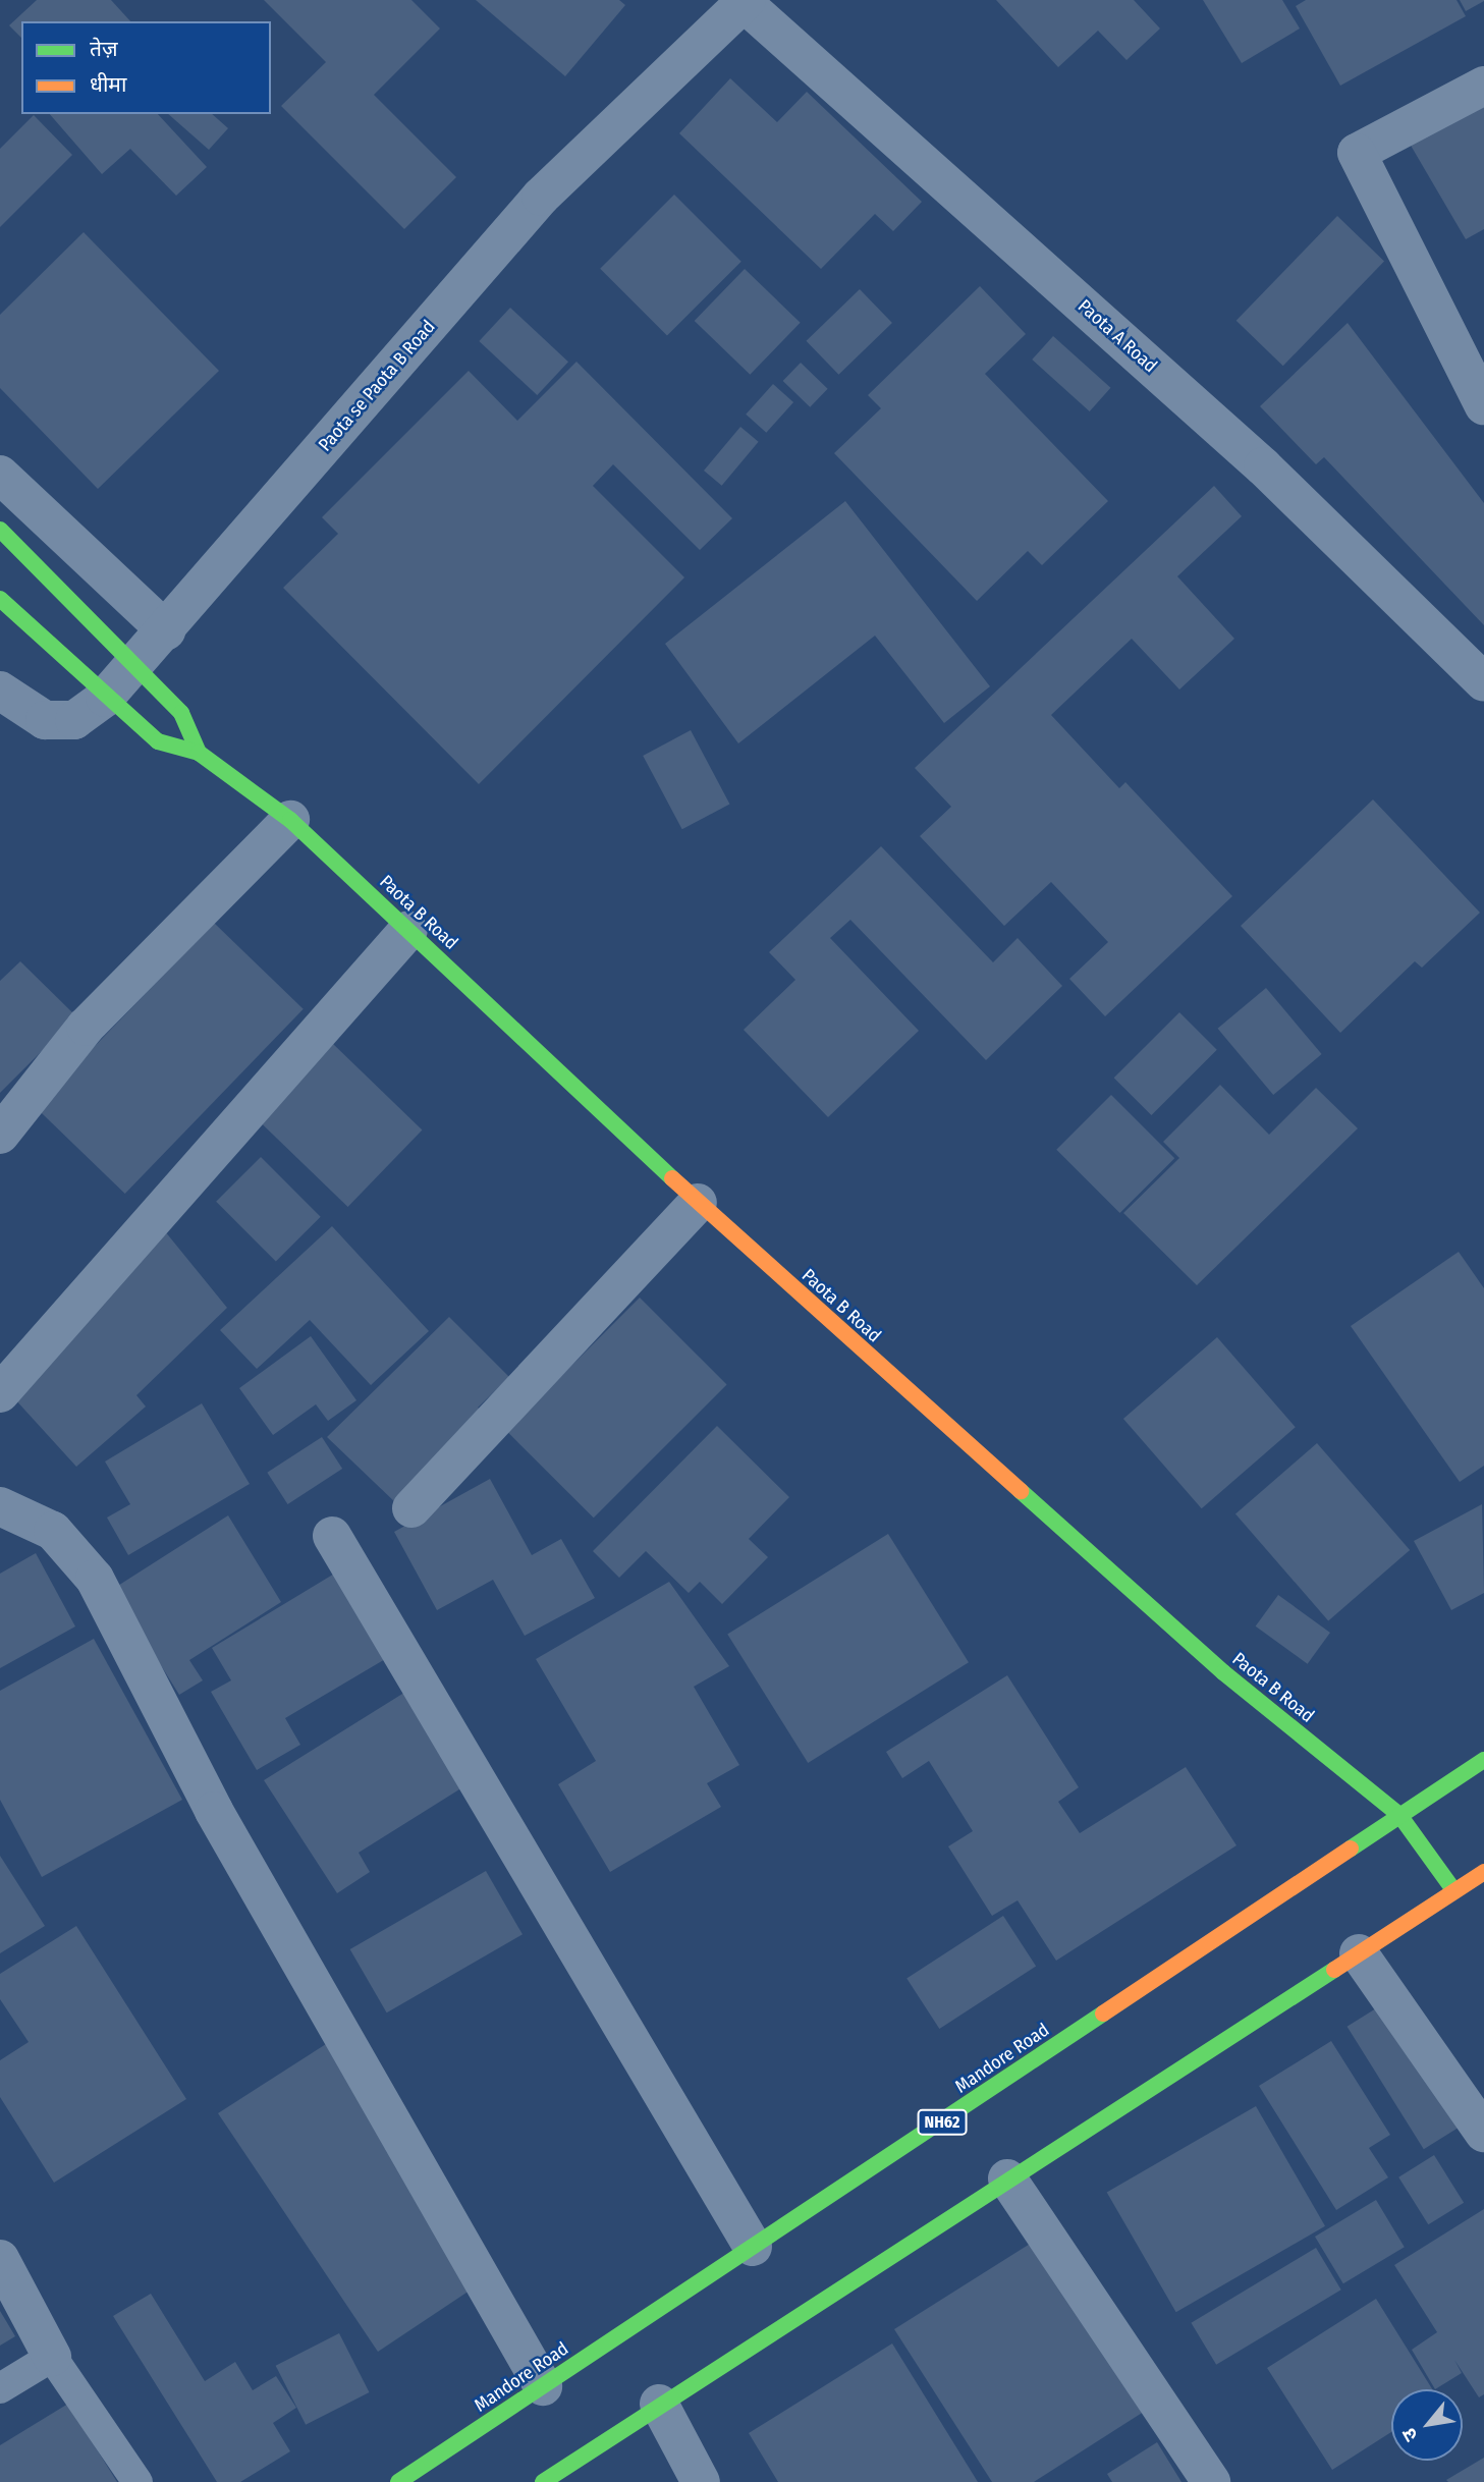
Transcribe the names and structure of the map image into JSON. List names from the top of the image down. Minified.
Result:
{"streets":{"main road":["Paota B Road","Mandore Road","NH62"],"street":["Paota A Road","Paota se Paota B Road"]},"crossings":[["Paota A Road","Paota se Paota B Road"],["Paota se Paota B Road","Paota B Road"],["Paota B Road","Mandore Road"]],"legend":["तेज़","धीमा"],"north":"bottom left"}
